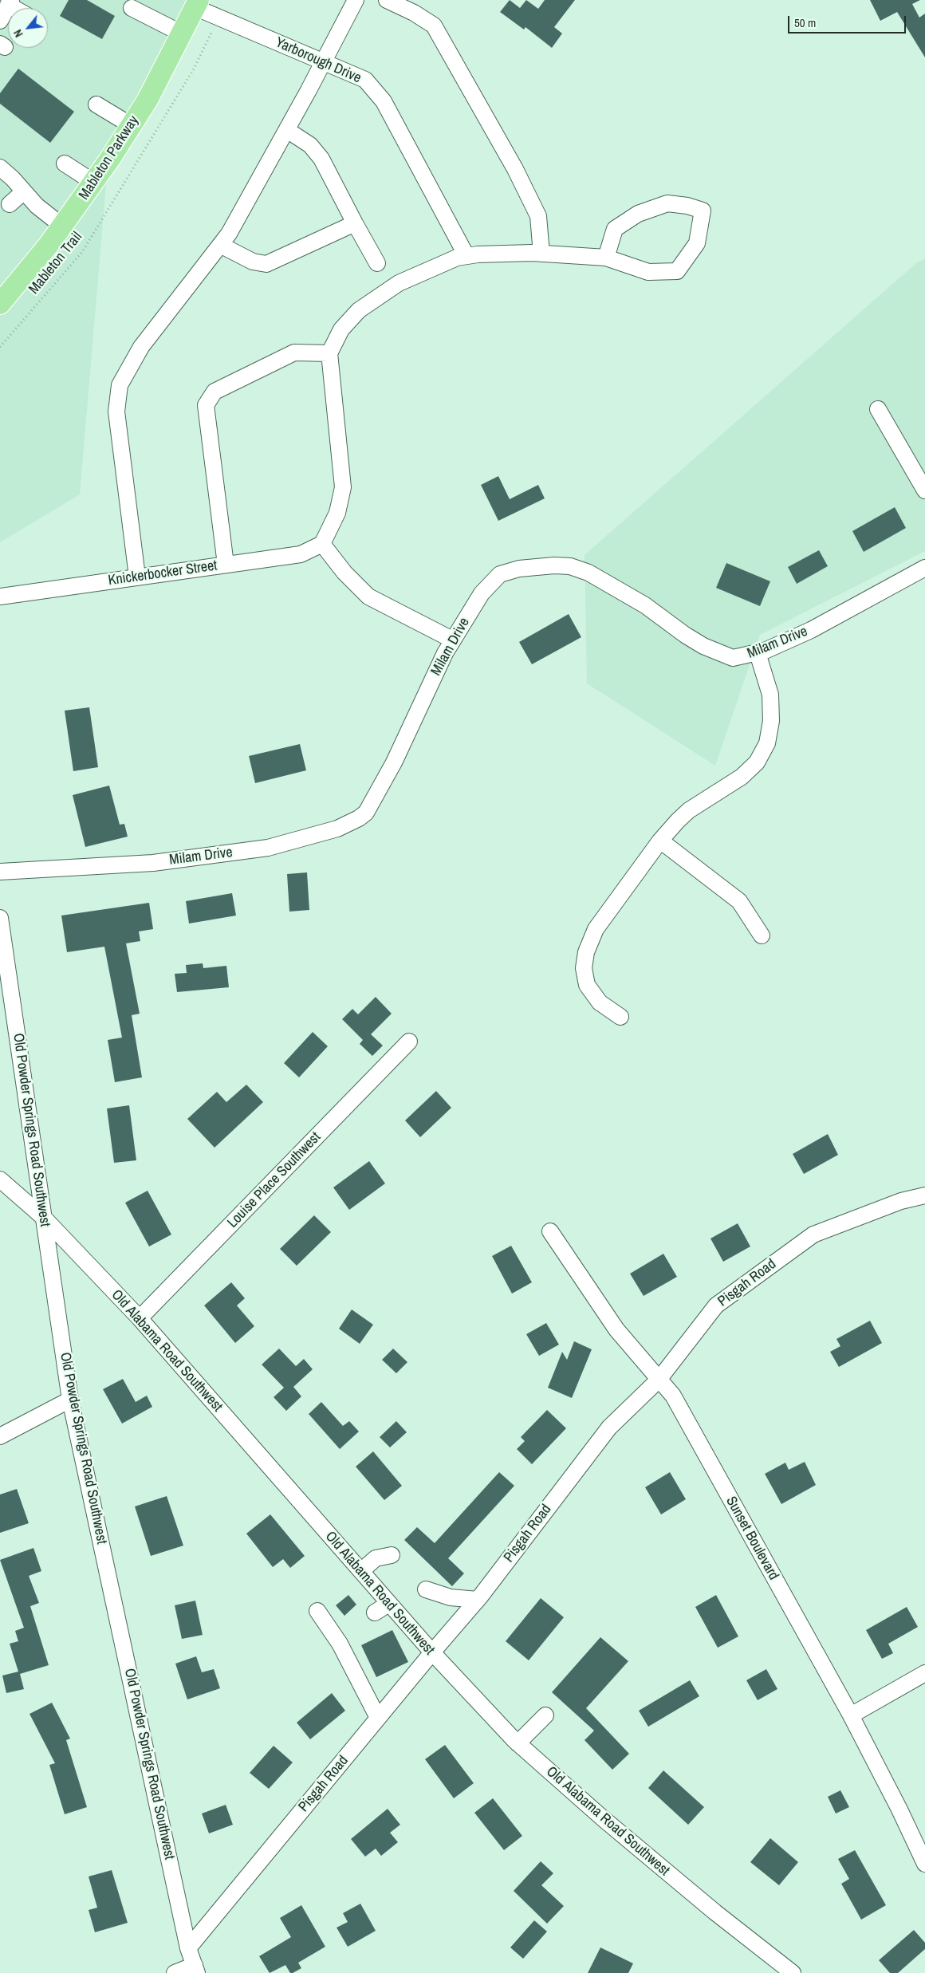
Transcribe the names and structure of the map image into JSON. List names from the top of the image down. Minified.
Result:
{"streets":{"main road":["Mableton Parkway"],"street":["Yarborough Drive","Knickerbocker Street","Milam Drive","Old Powder Springs Road Southwest","Louise Place Southwest","Pisgah Road","Old Alabama Road Southwest","Sunset Boulevard"],"path":["Mableton Trail"]},"crossings":[["Yarborough Drive","Mableton Parkway"],["Yarborough Drive","Mableton Trail"],["Old Powder Springs Road Southwest","Pisgah Road"],["Old Powder Springs Road Southwest","Old Alabama Road Southwest"],["Louise Place Southwest","Old Alabama Road Southwest"],["Pisgah Road","Old Alabama Road Southwest"],["Pisgah Road","Sunset Boulevard"]],"scale_bar":"50 m","north":"bottom left"}
